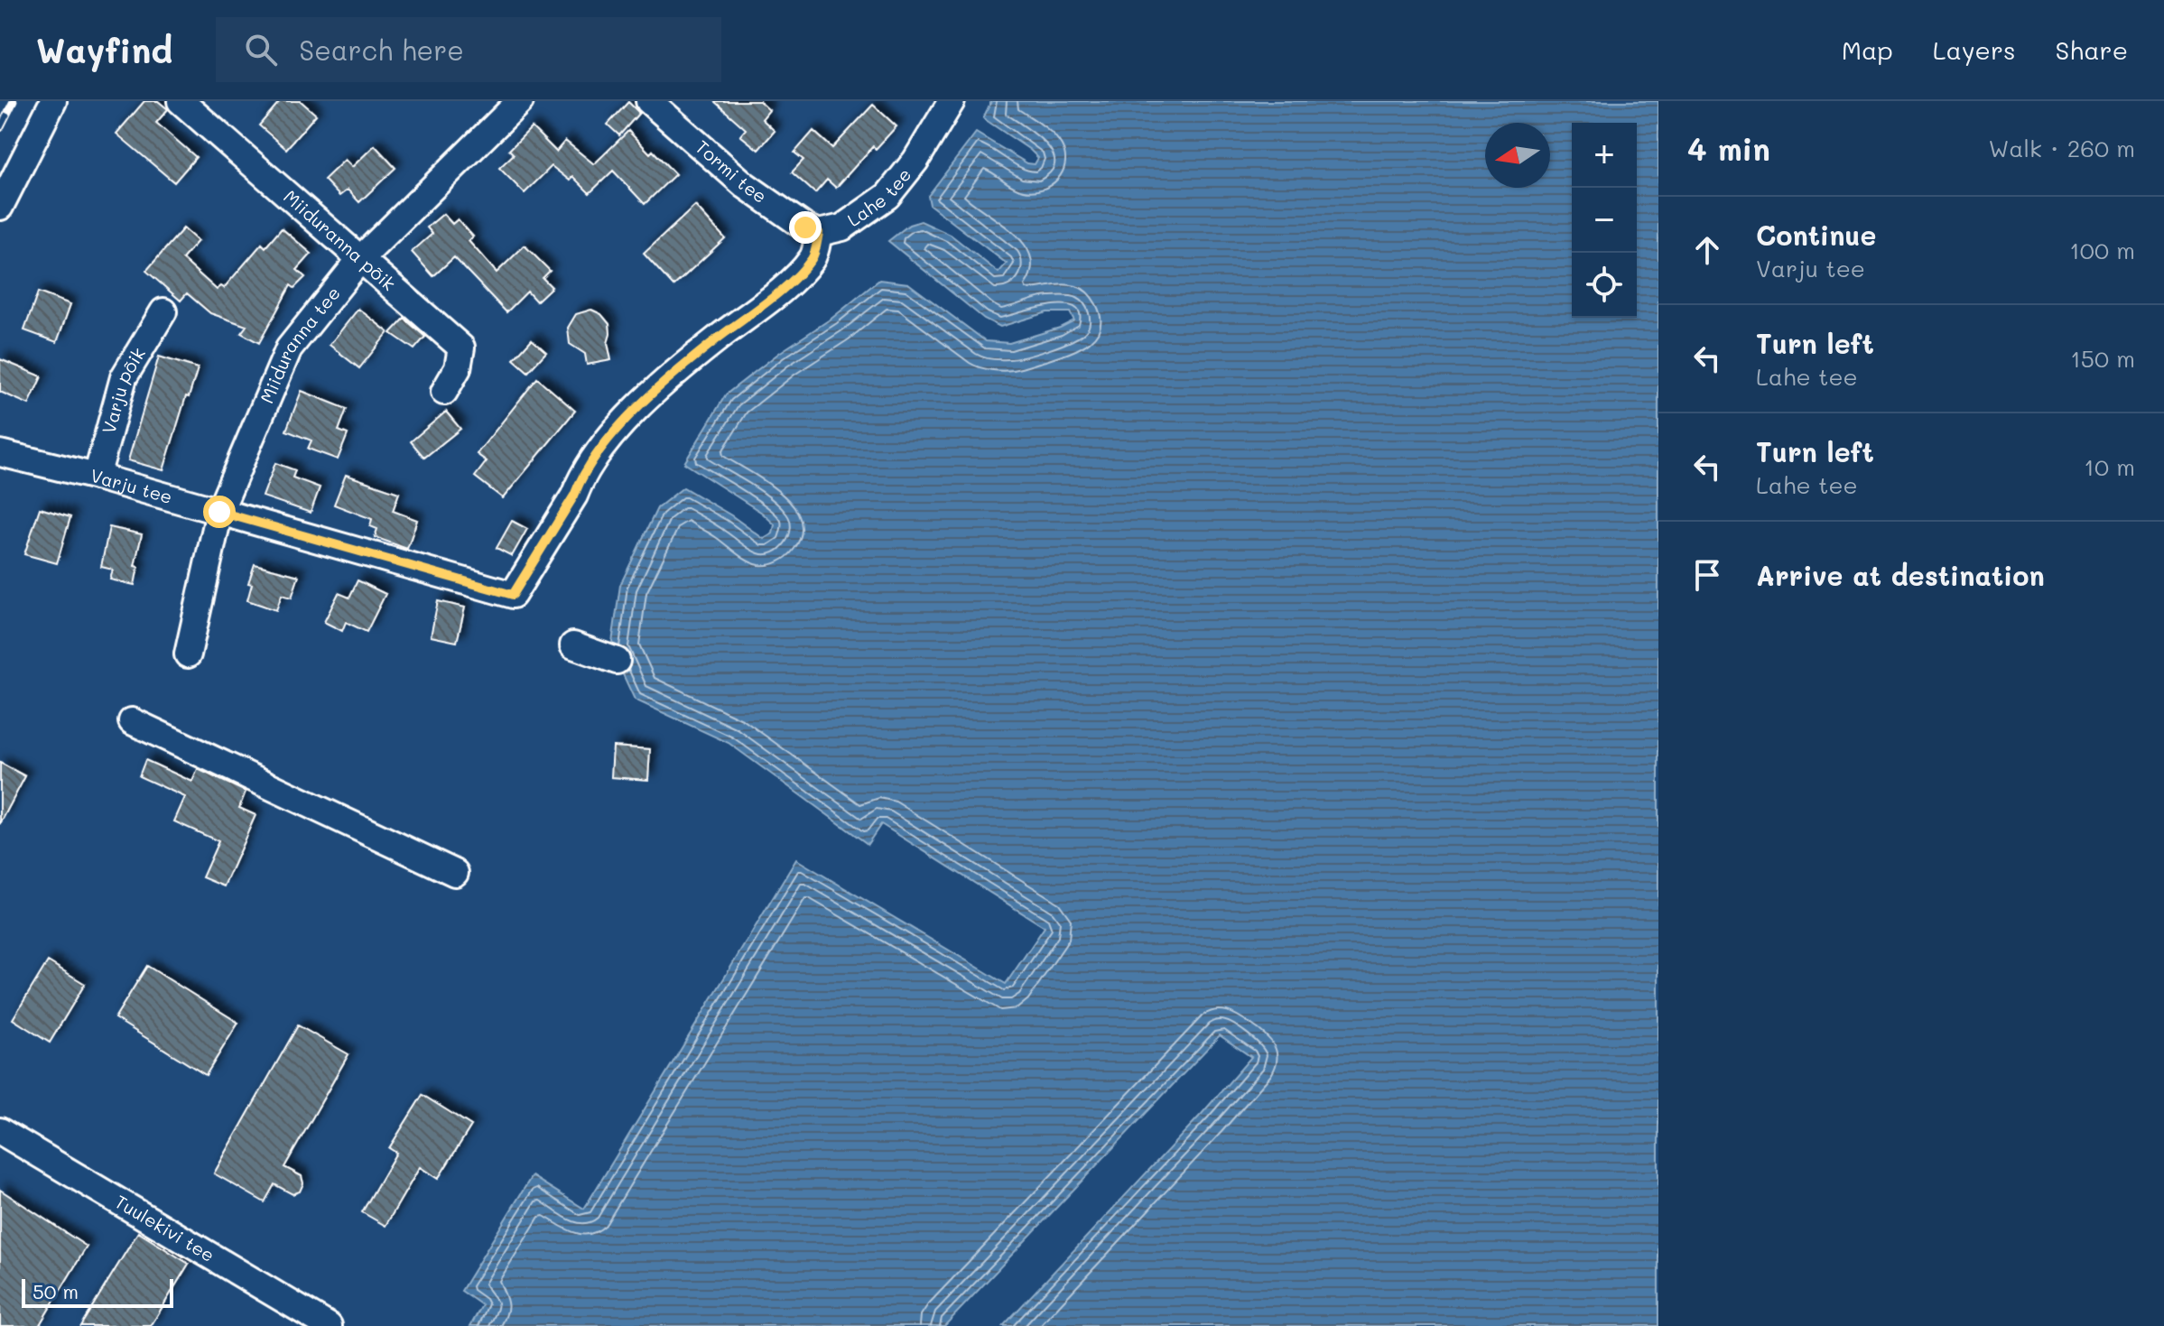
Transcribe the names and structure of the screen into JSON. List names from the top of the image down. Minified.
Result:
{"streets":{"street":["Tormi tee","Lahe tee","Miiduranna põik","Miiduranna tee","Varju põik","Varju tee","Tuulekivi tee"]},"crossings":[["Tormi tee","Lahe tee"],["Tormi tee","Varju tee"],["Lahe tee","Varju tee"],["Miiduranna põik","Miiduranna tee"],["Miiduranna tee","Varju tee"],["Varju põik","Varju tee"]],"scale_bar":"50 m","north":"left","page":{"header":"Wayfind","search":"Search here","nav":["Map","Layers","Share"],"heading":["4 min","Walk · 260 m"],"map_buttons":["+","−"],"list":[["Continue","Varju tee","100 m"],["Turn left","Lahe tee","150 m"],["Turn left","Lahe tee","10 m"],"Arrive at destination"],"scale":"50 m"}}
